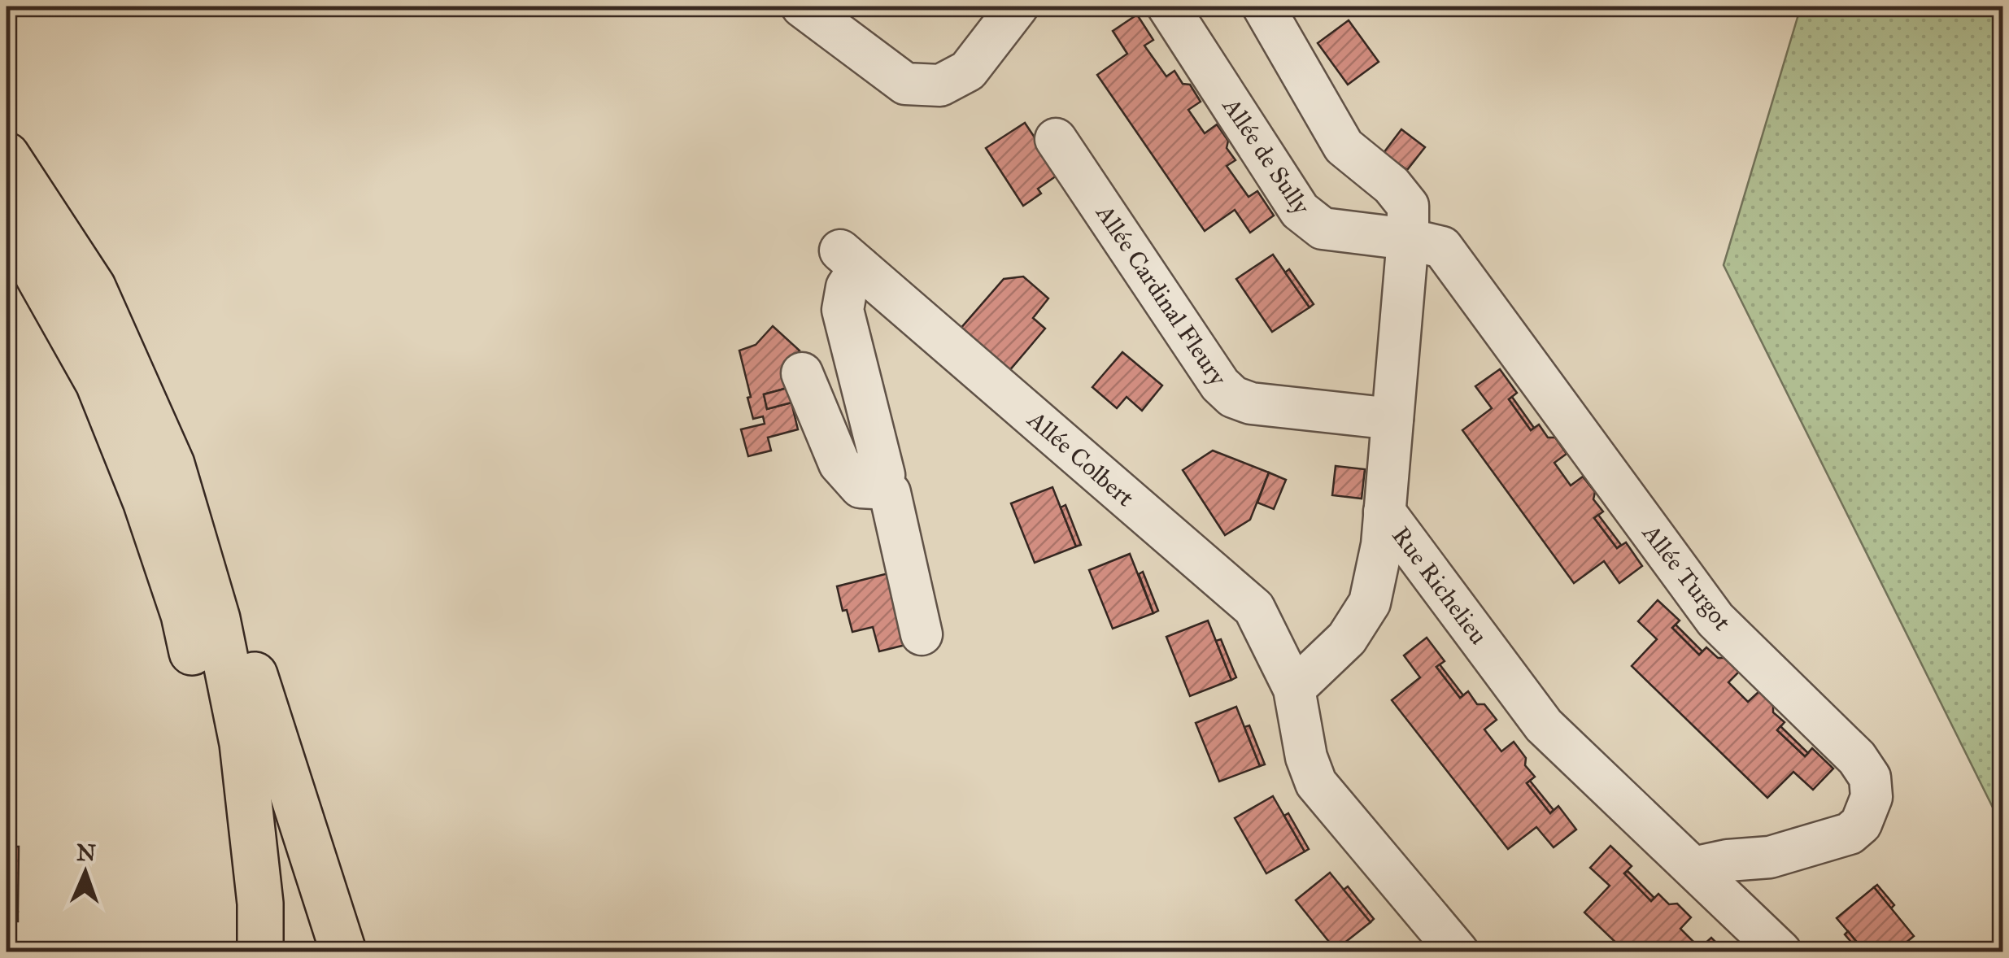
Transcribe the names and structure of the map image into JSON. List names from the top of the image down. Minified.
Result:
{"streets":{"street":["Allée de Sully","Allée Cardinal Fleury","Allée Colbert","Allée Turgot","Rue Richelieu"]},"crossings":[["Allée de Sully","Allée Turgot"],["Allée de Sully","Rue Richelieu"],["Allée Cardinal Fleury","Rue Richelieu"],["Allée Turgot","Rue Richelieu"]],"north":"top"}
